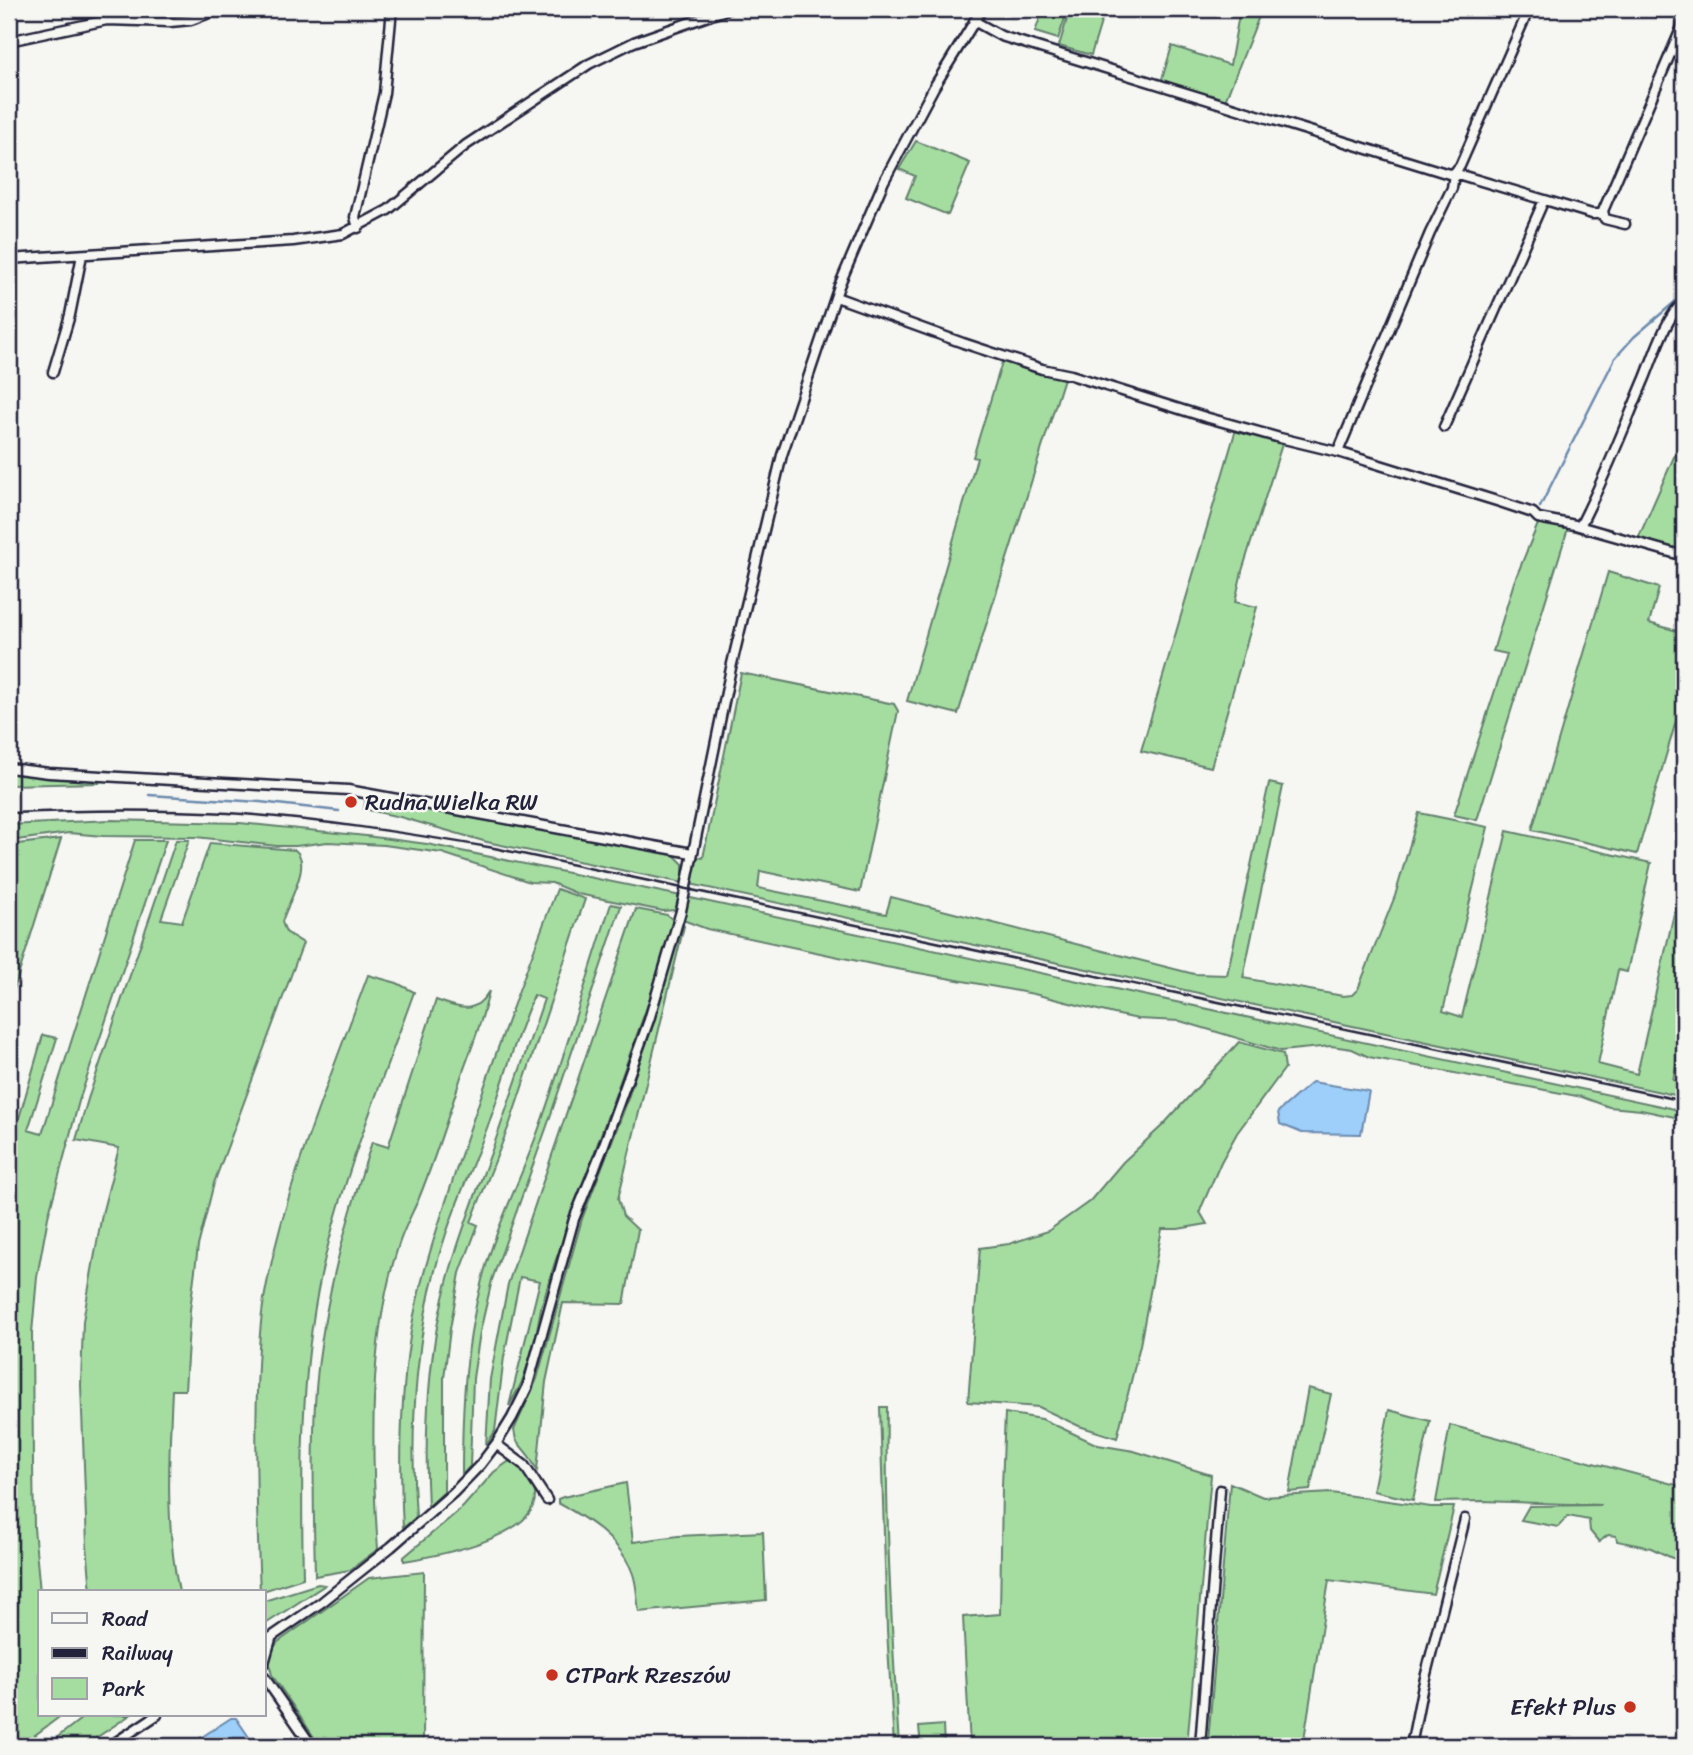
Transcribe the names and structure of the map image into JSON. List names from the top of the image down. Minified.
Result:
{"places":["Rudna Wielka RW","CTPark Rzeszów","Efekt Plus"],"legend":["Road","Railway","Park"]}
